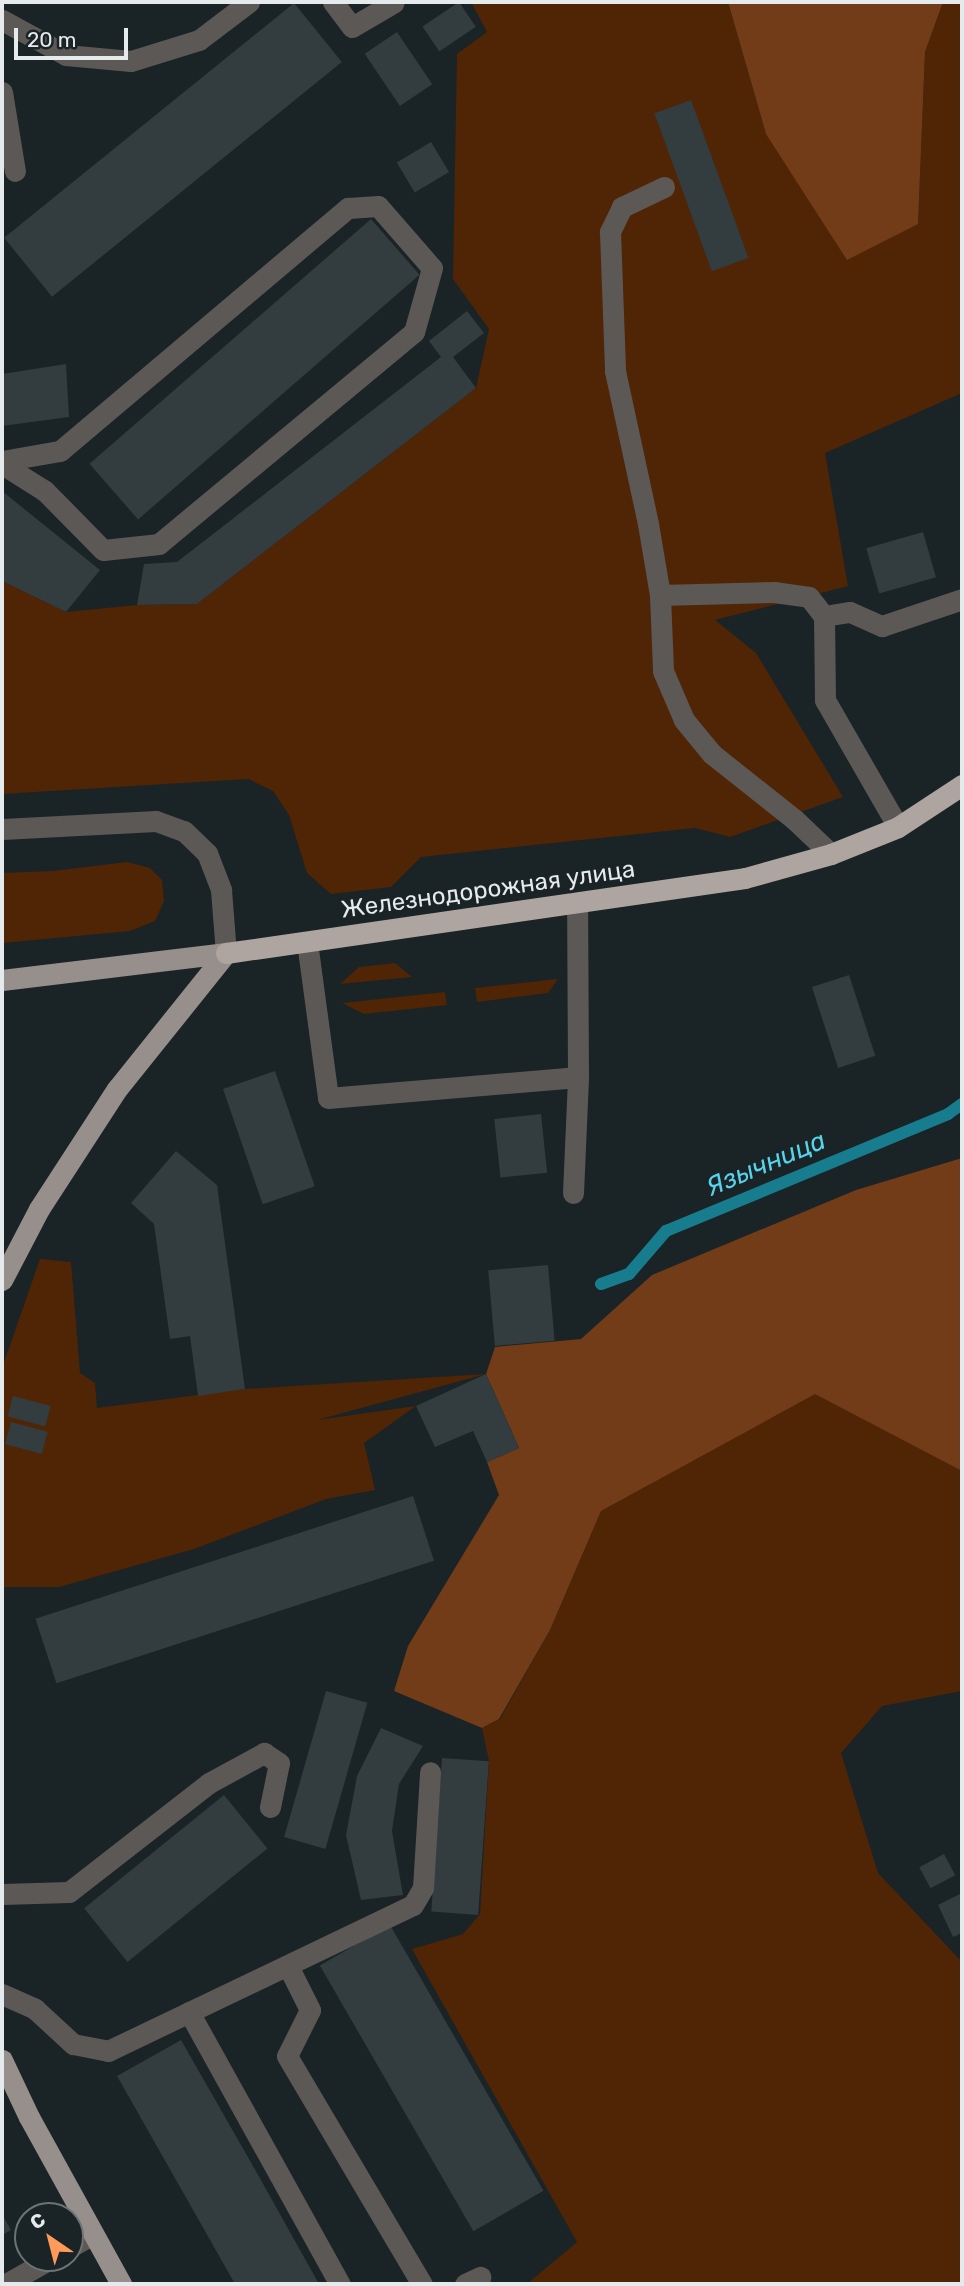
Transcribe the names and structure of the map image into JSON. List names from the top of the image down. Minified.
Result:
{"streets":{"highway":["Железнодорожная улица"]},"water":["Язычница"],"scale_bar":"20 m","north":"top left"}
